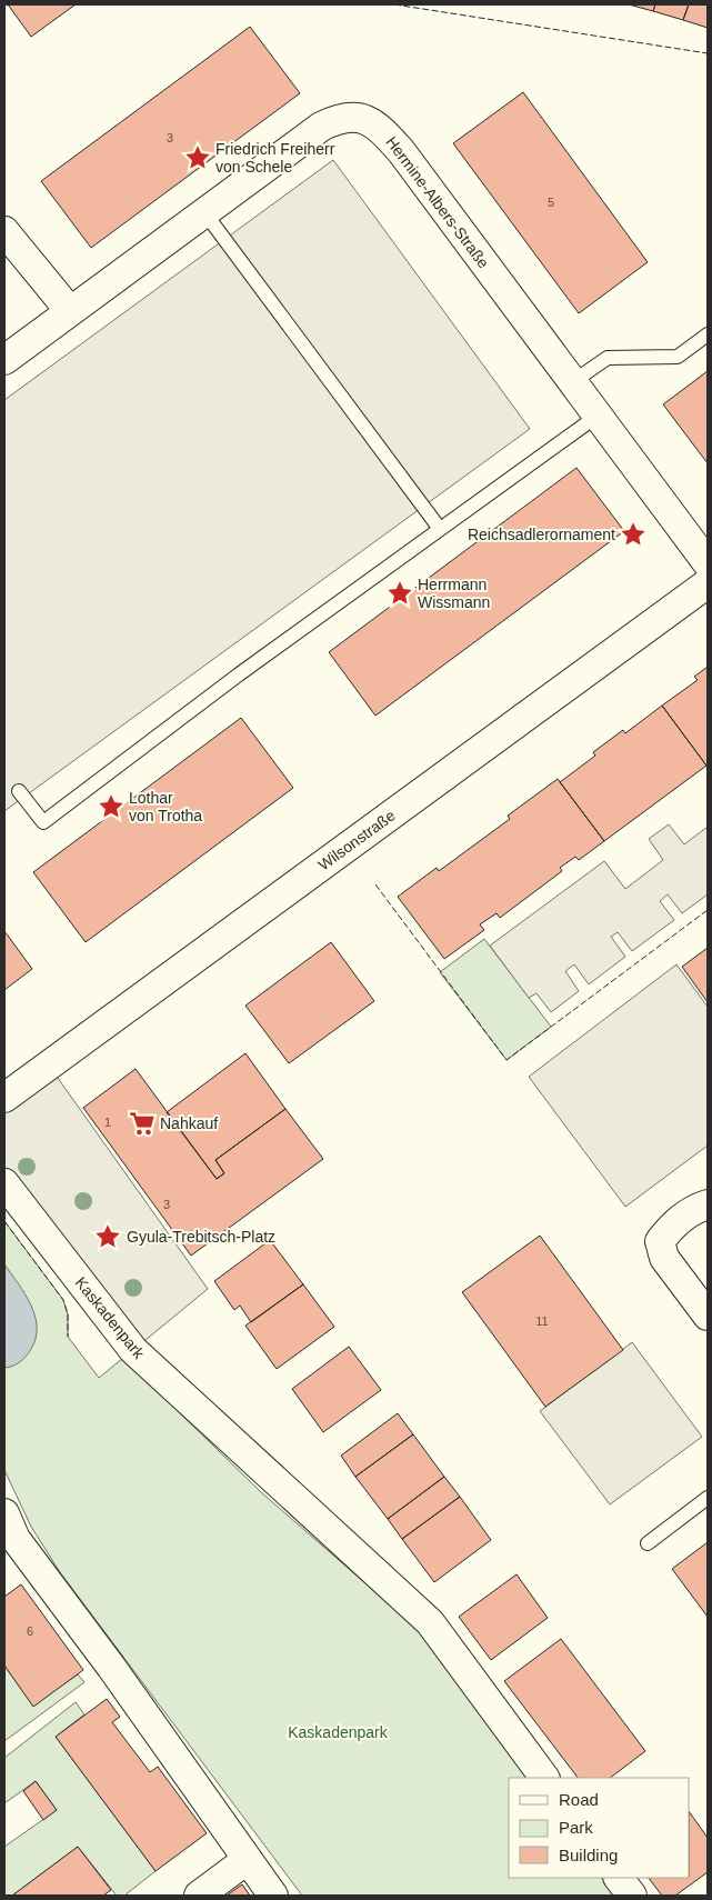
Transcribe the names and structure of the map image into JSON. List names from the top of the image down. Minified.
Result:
{"streets":{"street":["Hermine-Albers-Straße","Wilsonstraße","Kaskadenpark"]},"parks":["Kaskadenpark"],"places":{"place":["Friedrich Freiherr von Schele","Reichsadlerornament","Herrmann Wissmann","Lothar von Trotha","Gyula-Trebitsch-Platz"],"supermarket":["Nahkauf"]},"house_numbers":["3","5","1","3","11","6"],"legend":["Road","Park","Building"]}
